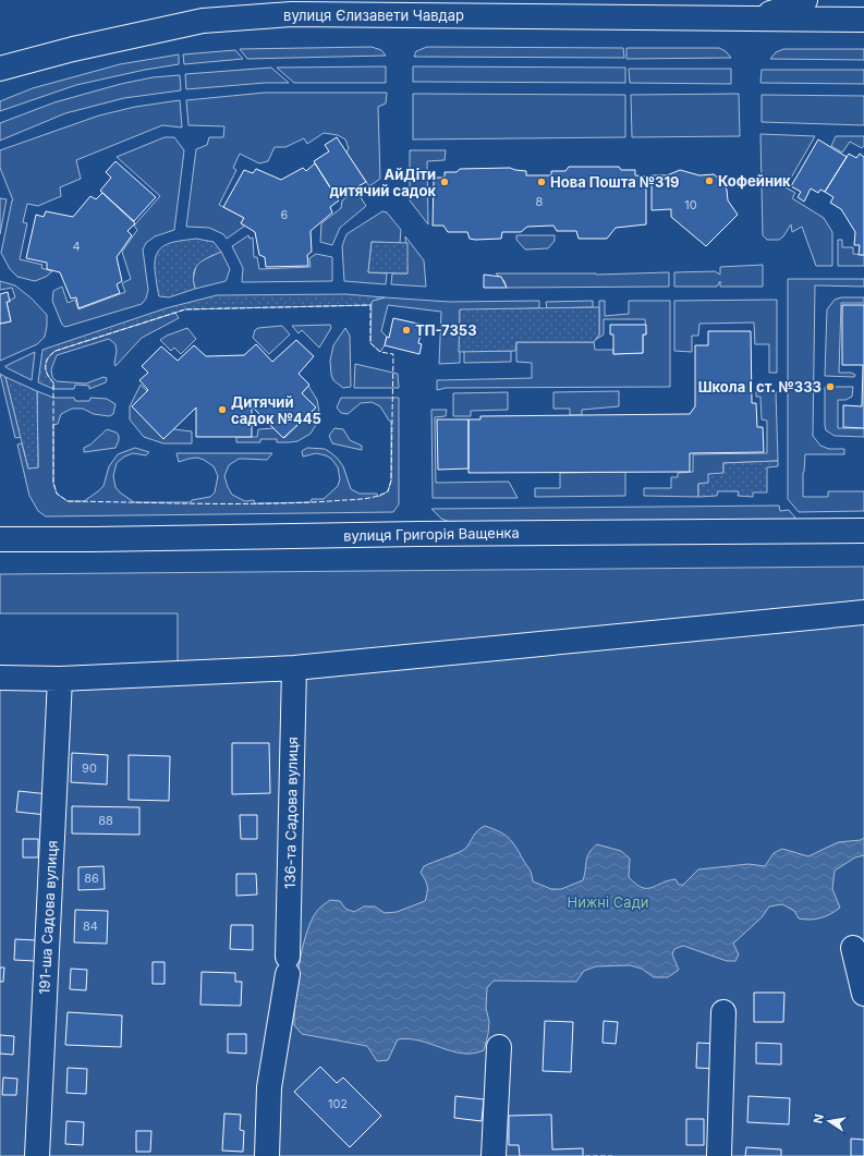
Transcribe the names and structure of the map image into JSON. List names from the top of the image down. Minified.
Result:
{"streets":{"street":["вулиця Єлизавети Чавдар","вулиця Григорія Ващенка","136-та Садова вулиця","191-ша Садова вулиця"]},"parks":["Нижні Сади"],"places":["Кофейник","АйДіти дитячий садок","Нова Пошта №319","ТП-7353","Школа І ст. №333","Дитячий садок №445"],"house_numbers":["8","10","6","4","90","88","86","84","102"],"north":"left"}
